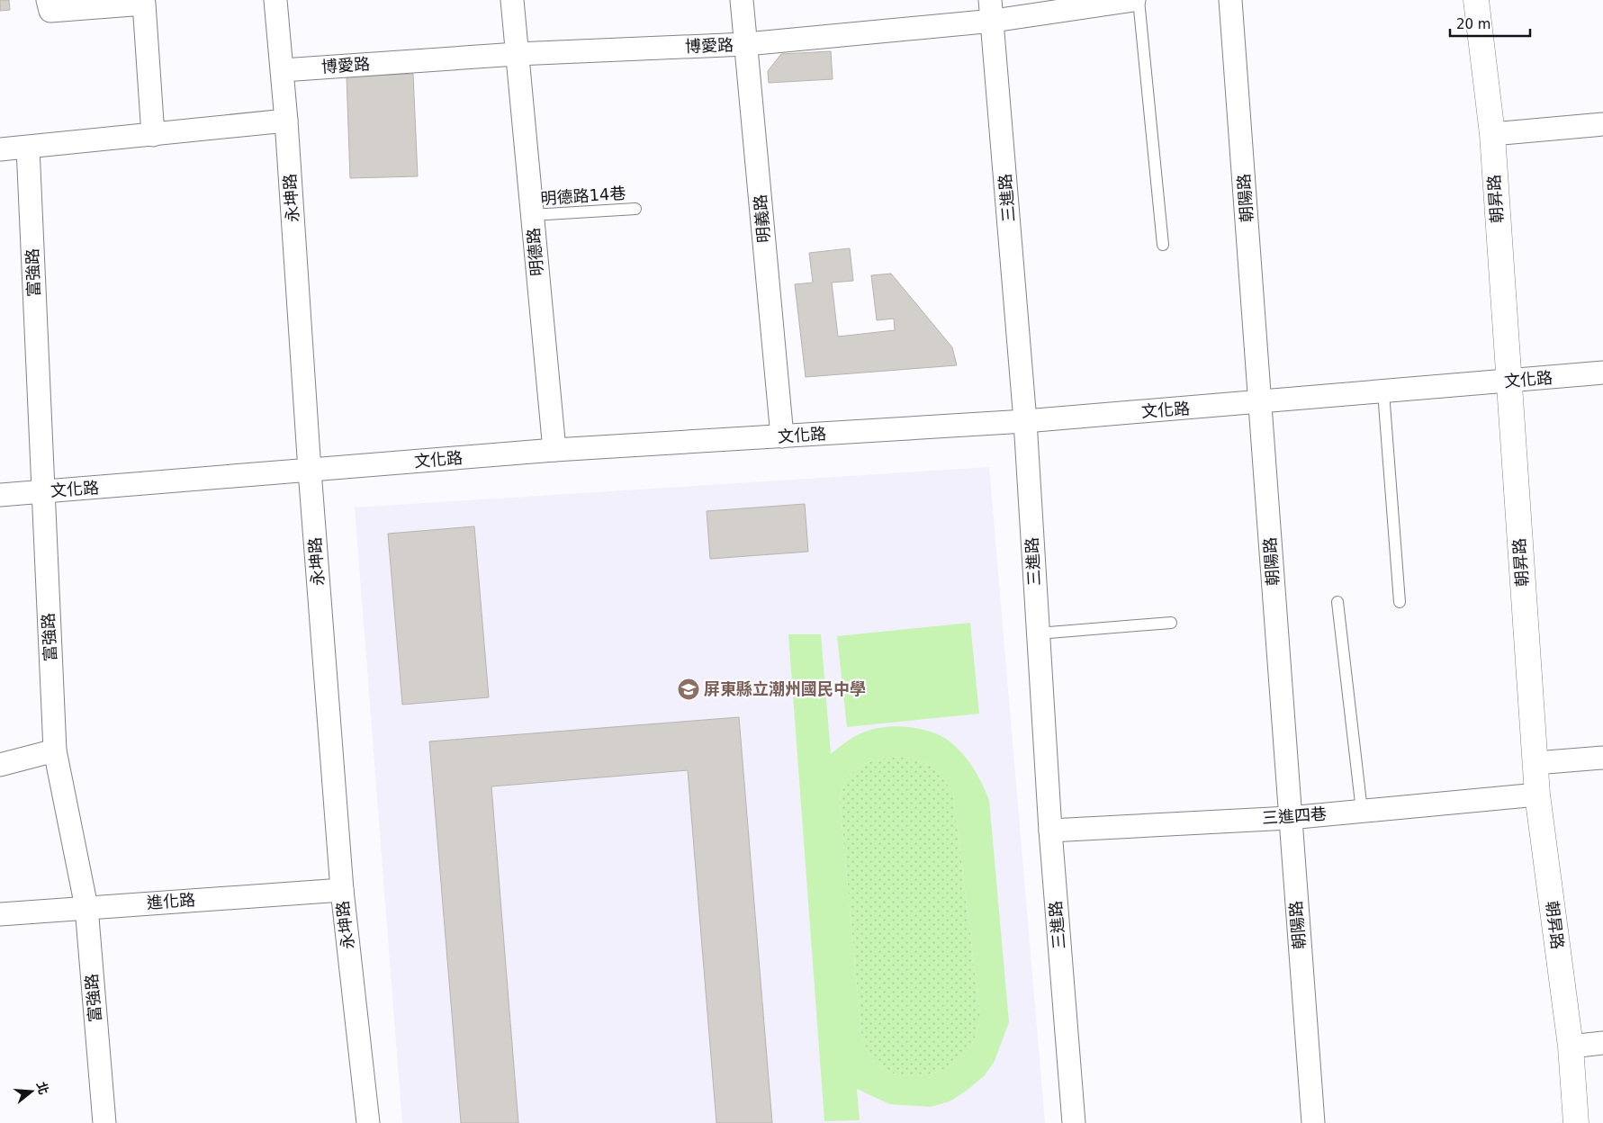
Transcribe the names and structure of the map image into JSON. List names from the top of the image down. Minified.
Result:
{"streets":{"main road":["朝昇路"],"street":["博愛路","永坤路","三進路","朝陽路","明義路","明德路","富強路","文化路","三進四巷","進化路"],"lane":["明德路14巷"]},"crossings":[["博愛路","永坤路"],["博愛路","三進路"],["博愛路","明義路"],["博愛路","明德路"],["明德路14巷","明德路"],["永坤路","文化路"],["永坤路","進化路"],["三進路","文化路"],["三進路","三進四巷"],["朝陽路","文化路"],["朝陽路","三進四巷"],["朝昇路","文化路"],["朝昇路","三進四巷"],["明義路","文化路"],["明德路","文化路"],["富強路","文化路"],["富強路","進化路"]],"places":{"school or university":["屏東縣立潮州國民中學"]},"scale_bar":"20 m","north":"right"}
